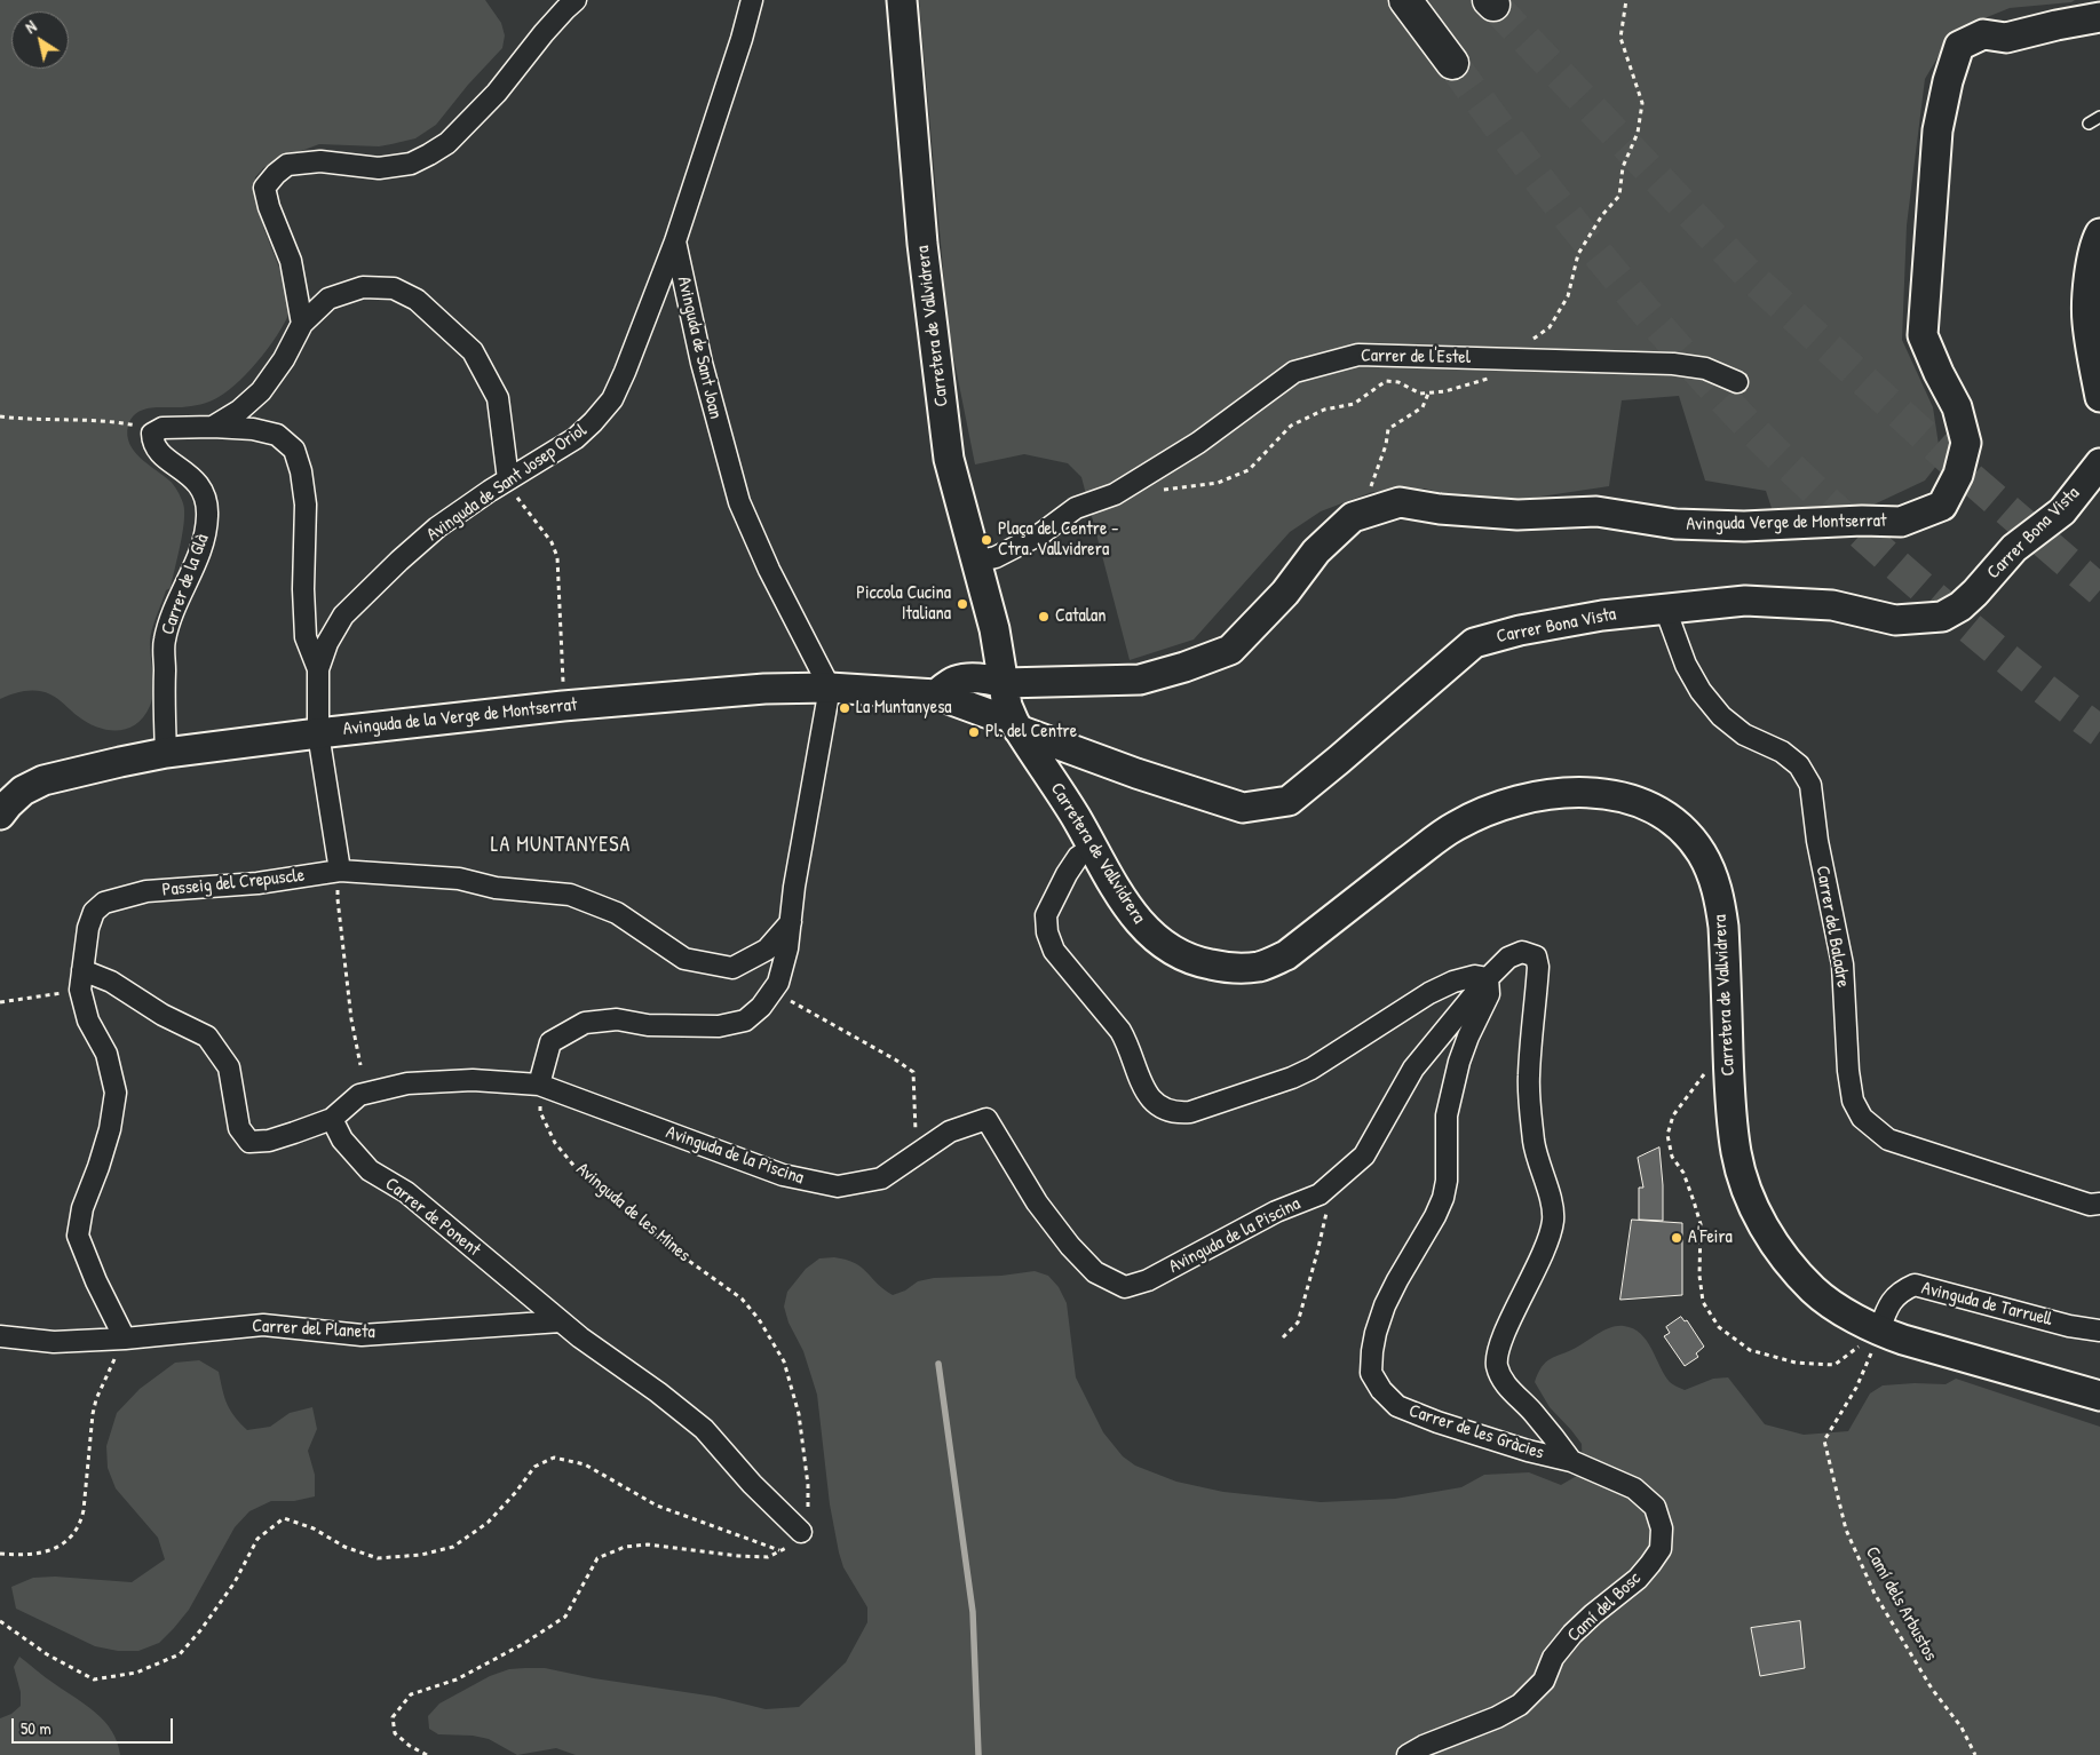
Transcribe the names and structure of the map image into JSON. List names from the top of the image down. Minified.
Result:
{"streets":{"street":["Carretera de Vallvidrera","Avinguda de Sant Joan","Carrer de l'Estel","Avinguda de Sant Josep Oriol","Avinguda Verge de Montserrat","Carrer Bona Vista","Carrer de la Glà","Avinguda de la Verge de Montserrat","Passeig del Crepuscle","Carrer del Baladre","Avinguda de la Piscina","Carrer de Ponent","Avinguda de Tarruell","Carrer del Planeta","Carrer de les Gràcies","Camí del Bosc"],"path":["Avinguda de les Mines","Camí dels Arbustos"]},"crossings":[["Carretera de Vallvidrera","Carrer de l'Estel"],["Carretera de Vallvidrera","Avinguda Verge de Montserrat"],["Carretera de Vallvidrera","Carrer Bona Vista"],["Carretera de Vallvidrera","Avinguda de Tarruell"],["Carretera de Vallvidrera","Camí dels Arbustos"],["Avinguda de Sant Joan","Avinguda de Sant Josep Oriol"],["Avinguda de Sant Joan","Avinguda de la Verge de Montserrat"],["Avinguda Verge de Montserrat","Carrer Bona Vista"],["Avinguda Verge de Montserrat","Avinguda de la Verge de Montserrat"],["Carrer Bona Vista","Avinguda de la Verge de Montserrat"],["Carrer Bona Vista","Carrer del Baladre"],["Carrer de la Glà","Avinguda de la Verge de Montserrat"],["Passeig del Crepuscle","Carrer del Planeta"],["Avinguda de la Piscina","Avinguda de les Mines"],["Avinguda de la Piscina","Carrer de Ponent"],["Avinguda de la Piscina","Carrer de les Gràcies"],["Avinguda de la Piscina","Camí del Bosc"],["Avinguda de les Mines","Carrer de Ponent"],["Carrer de Ponent","Carrer del Planeta"],["Avinguda de Tarruell","Camí dels Arbustos"],["Carrer de les Gràcies","Camí del Bosc"]],"districts":["LA MUNTANYESA"],"places":["Plaça del Centre - Ctra. Vallvidrera","Piccola Cucina Italiana","Catalan","La Muntanyesa","Pl. del Centre","A'Feira"],"scale_bar":"50 m","north":"top left"}
